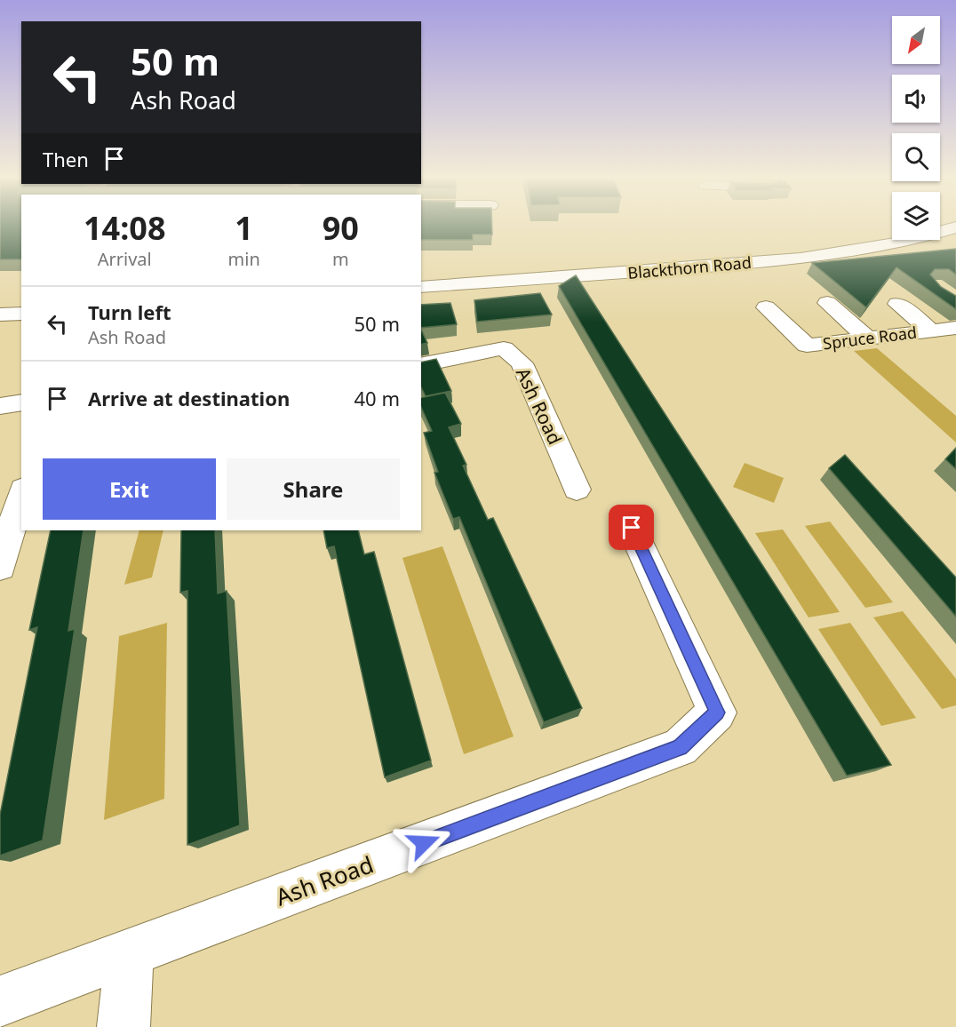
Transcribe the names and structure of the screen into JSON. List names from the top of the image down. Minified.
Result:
{"streets":{"street":["Blackthorn Road","Spruce Road","Ash Road"]},"north":"bottom left","page":{"turn":["50 m","Ash Road"],"then":"Then","eta":["14:08","Arrival","1","min","90","m"],"list":[{"name":"Turn left","note":"Ash Road","value":"50 m"},{"name":"Arrive at destination","value":"40 m"}],"buttons":["Exit","Share"]}}
